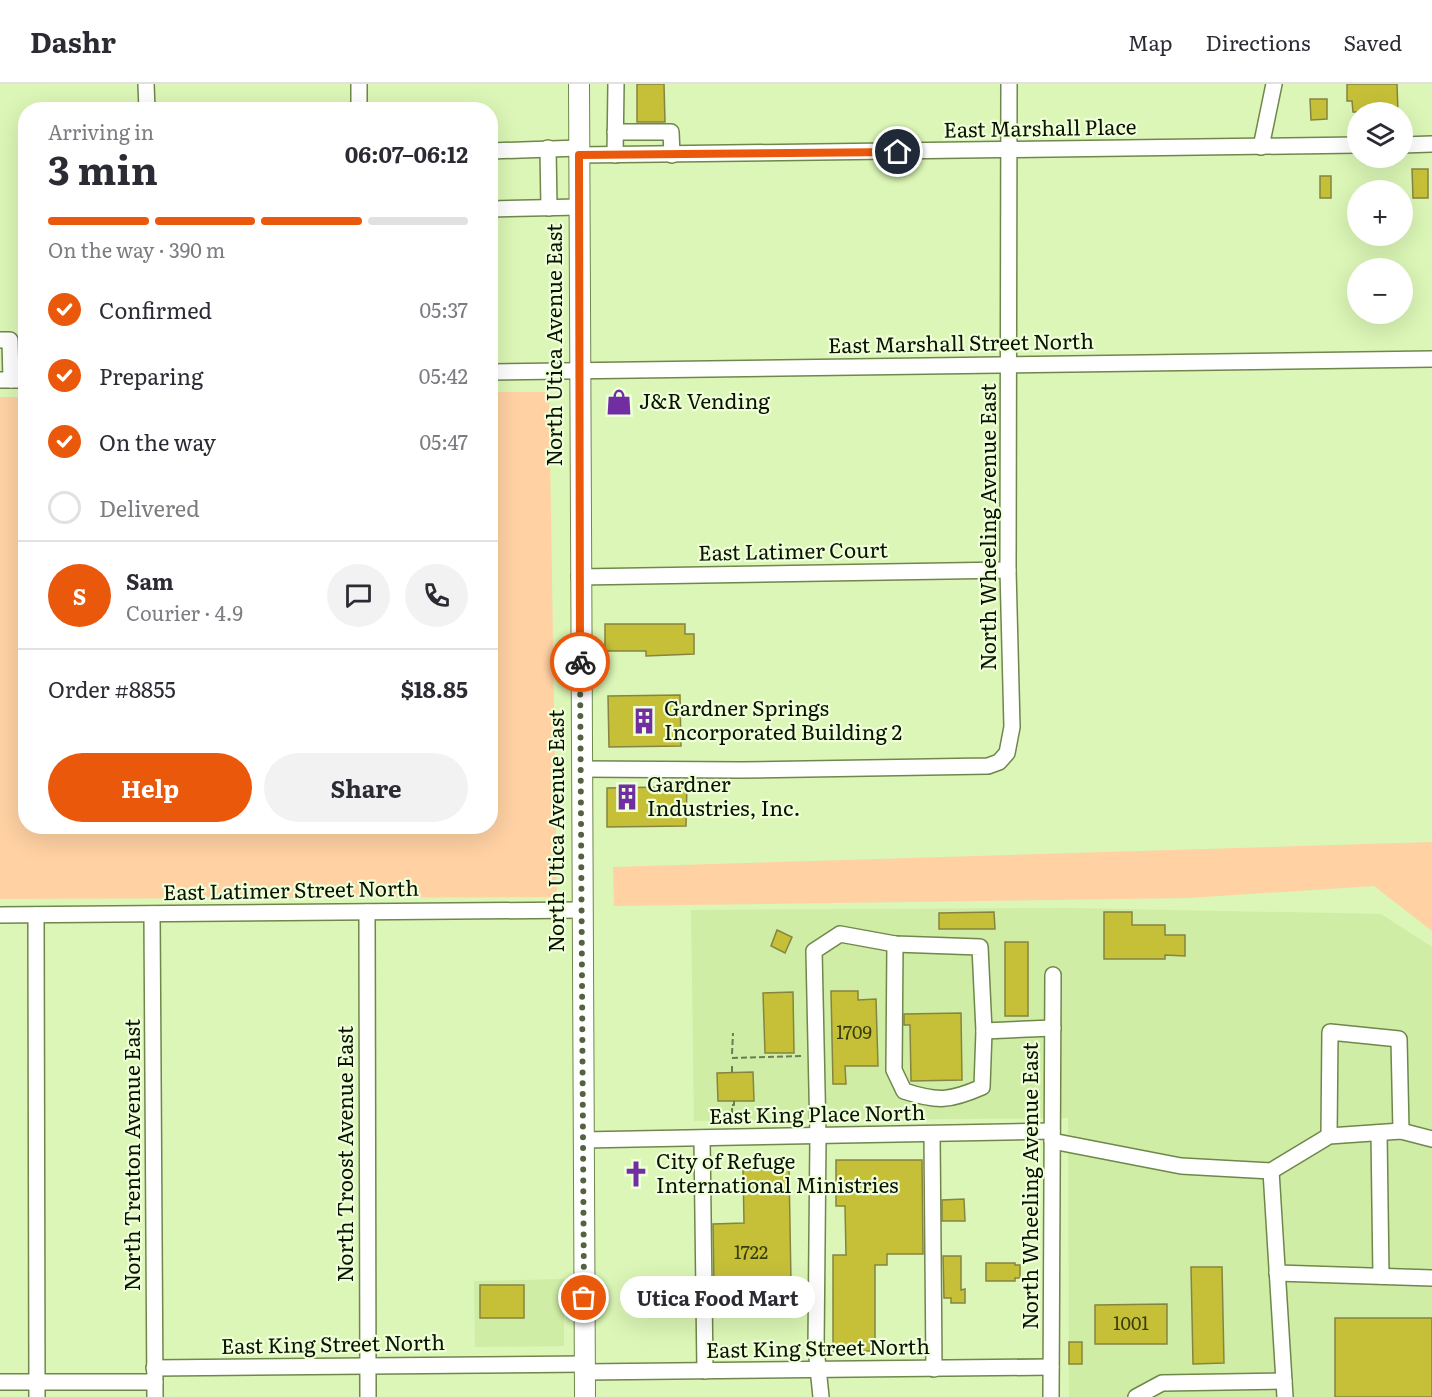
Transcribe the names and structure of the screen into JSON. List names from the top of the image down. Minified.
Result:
{"streets":{"main road":["North Utica Avenue East"],"street":["East Marshall Place","East Marshall Street North","North Wheeling Avenue East","East Latimer Court","East Latimer Street North","East King Place North","North Troost Avenue East","North Trenton Avenue East","East King Street North"]},"crossings":[["East Marshall Place","North Utica Avenue East"],["East Marshall Place","North Wheeling Avenue East"],["East Marshall Street North","North Utica Avenue East"],["East Marshall Street North","North Wheeling Avenue East"],["North Utica Avenue East","North Wheeling Avenue East"],["North Utica Avenue East","East Latimer Court"],["North Utica Avenue East","East Latimer Street North"],["North Utica Avenue East","East King Place North"],["North Utica Avenue East","East King Street North"],["North Wheeling Avenue East","East Latimer Court"],["North Wheeling Avenue East","East King Place North"],["North Wheeling Avenue East","East King Street North"],["East Latimer Street North","North Troost Avenue East"],["East Latimer Street North","North Trenton Avenue East"],["North Troost Avenue East","East King Street North"],["North Trenton Avenue East","East King Street North"]],"places":{"shop":["J&R Vending"],"building":["Gardner Springs Incorporated Building 2","Gardner Industries, Inc."],"church":["City of Refuge International Ministries"],"other":["Utica Food Mart"]},"house_numbers":["1709","1722","1001"],"page":{"header":"Dashr","nav":["Map","Directions","Saved"],"map_buttons":["+","−"],"heading":["3 min","Arriving in","06:07–06:12"],"panel":["Sam","Courier · 4.9","Order #8855","$18.85"],"bar":"On the way · 390 m","list":[["Confirmed","05:37"],["Preparing","05:42"],["On the way","05:47"],"Delivered"],"round":"S","buttons":["Help","Share"],"bubble":"Utica Food Mart"}}
